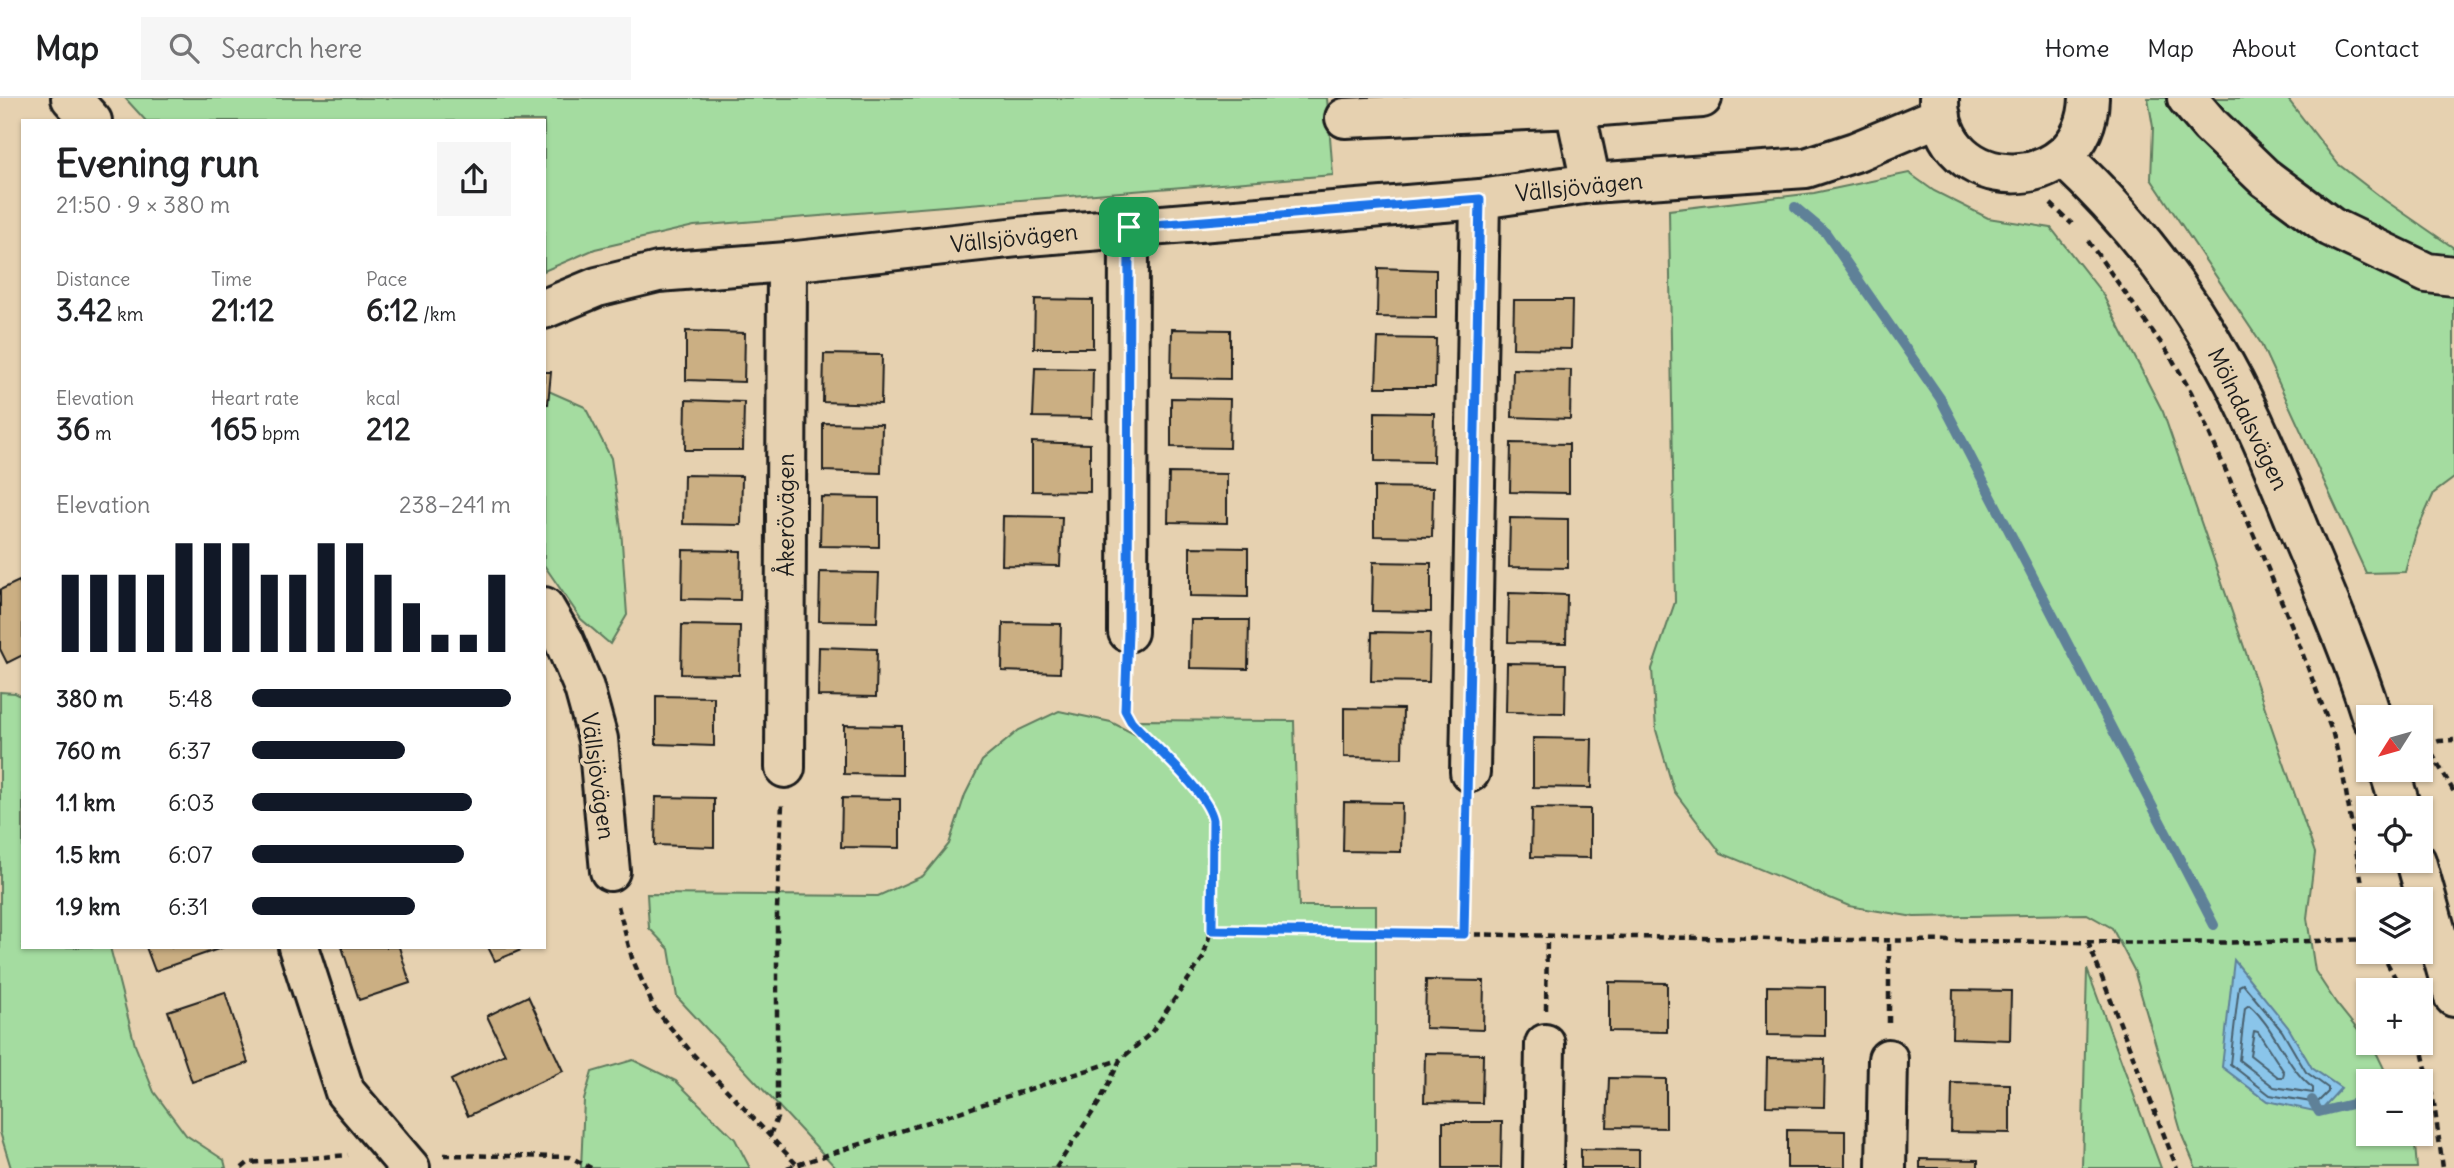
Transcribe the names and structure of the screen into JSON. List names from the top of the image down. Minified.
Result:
{"streets":{"street":["Vällsjövägen","Mölndalsvägen","Åkerövägen"]},"crossings":[["Vällsjövägen","Åkerövägen"]],"north":"bottom left","page":{"header":"Map","search":"Search here","nav":["Home","Map","About","Contact"],"heading":["Evening run","21:50 · 9 × 380 m"],"stats":[["Distance","3.42 km"],["Time","21:12"],["Pace","6:12 /km"],["Elevation","36 m"],["Heart rate","165 bpm"],["kcal","212"]],"chart":["Elevation","238–241 m"],"list":[{"name":"380 m","note":"5:48"},{"name":"760 m","note":"6:37"},{"name":"1.1 km","note":"6:03"},{"name":"1.5 km","note":"6:07"},{"name":"1.9 km","note":"6:31"}],"map_buttons":["+","−"]}}
